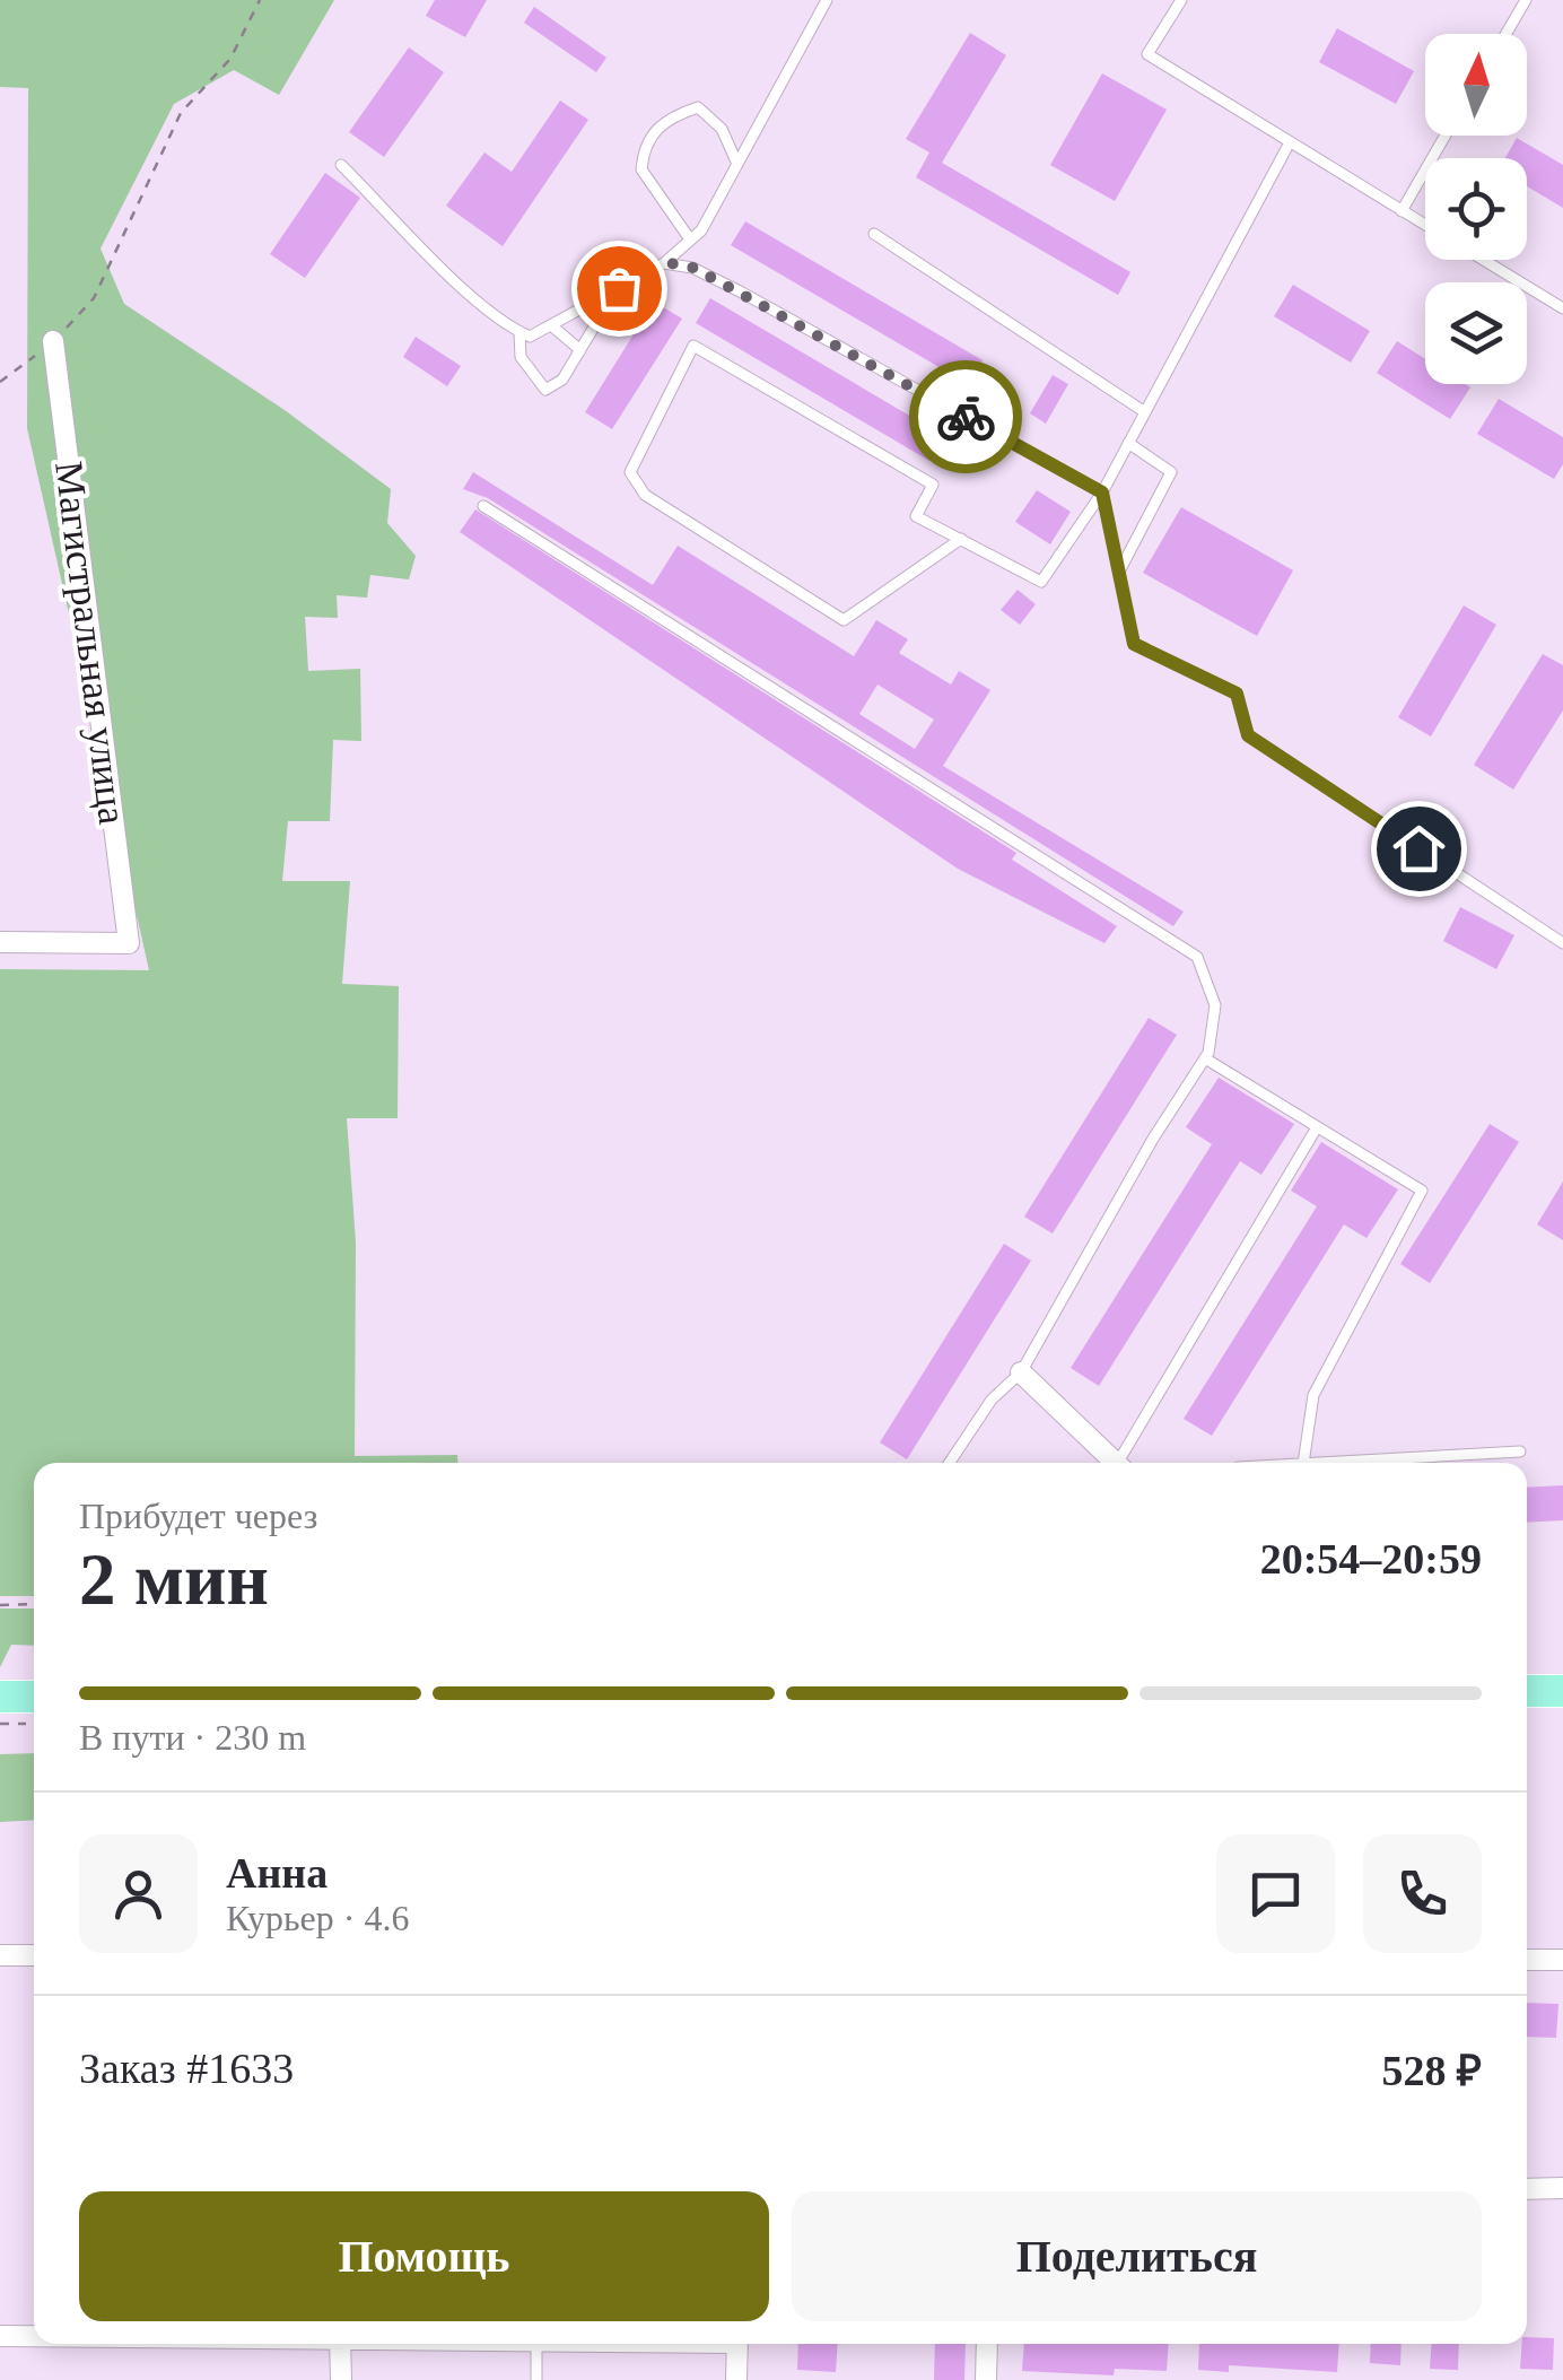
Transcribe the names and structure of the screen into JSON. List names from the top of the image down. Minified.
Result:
{"streets":{"street":["Магистральная улица"]},"north":"top","page":{"heading":["2 мин","Прибудет через","20:54–20:59"],"panel":["Анна","Курьер · 4.6","Заказ #1633","528 ₽"],"bar":"В пути · 230 m","buttons":["Помощь","Поделиться"]}}
